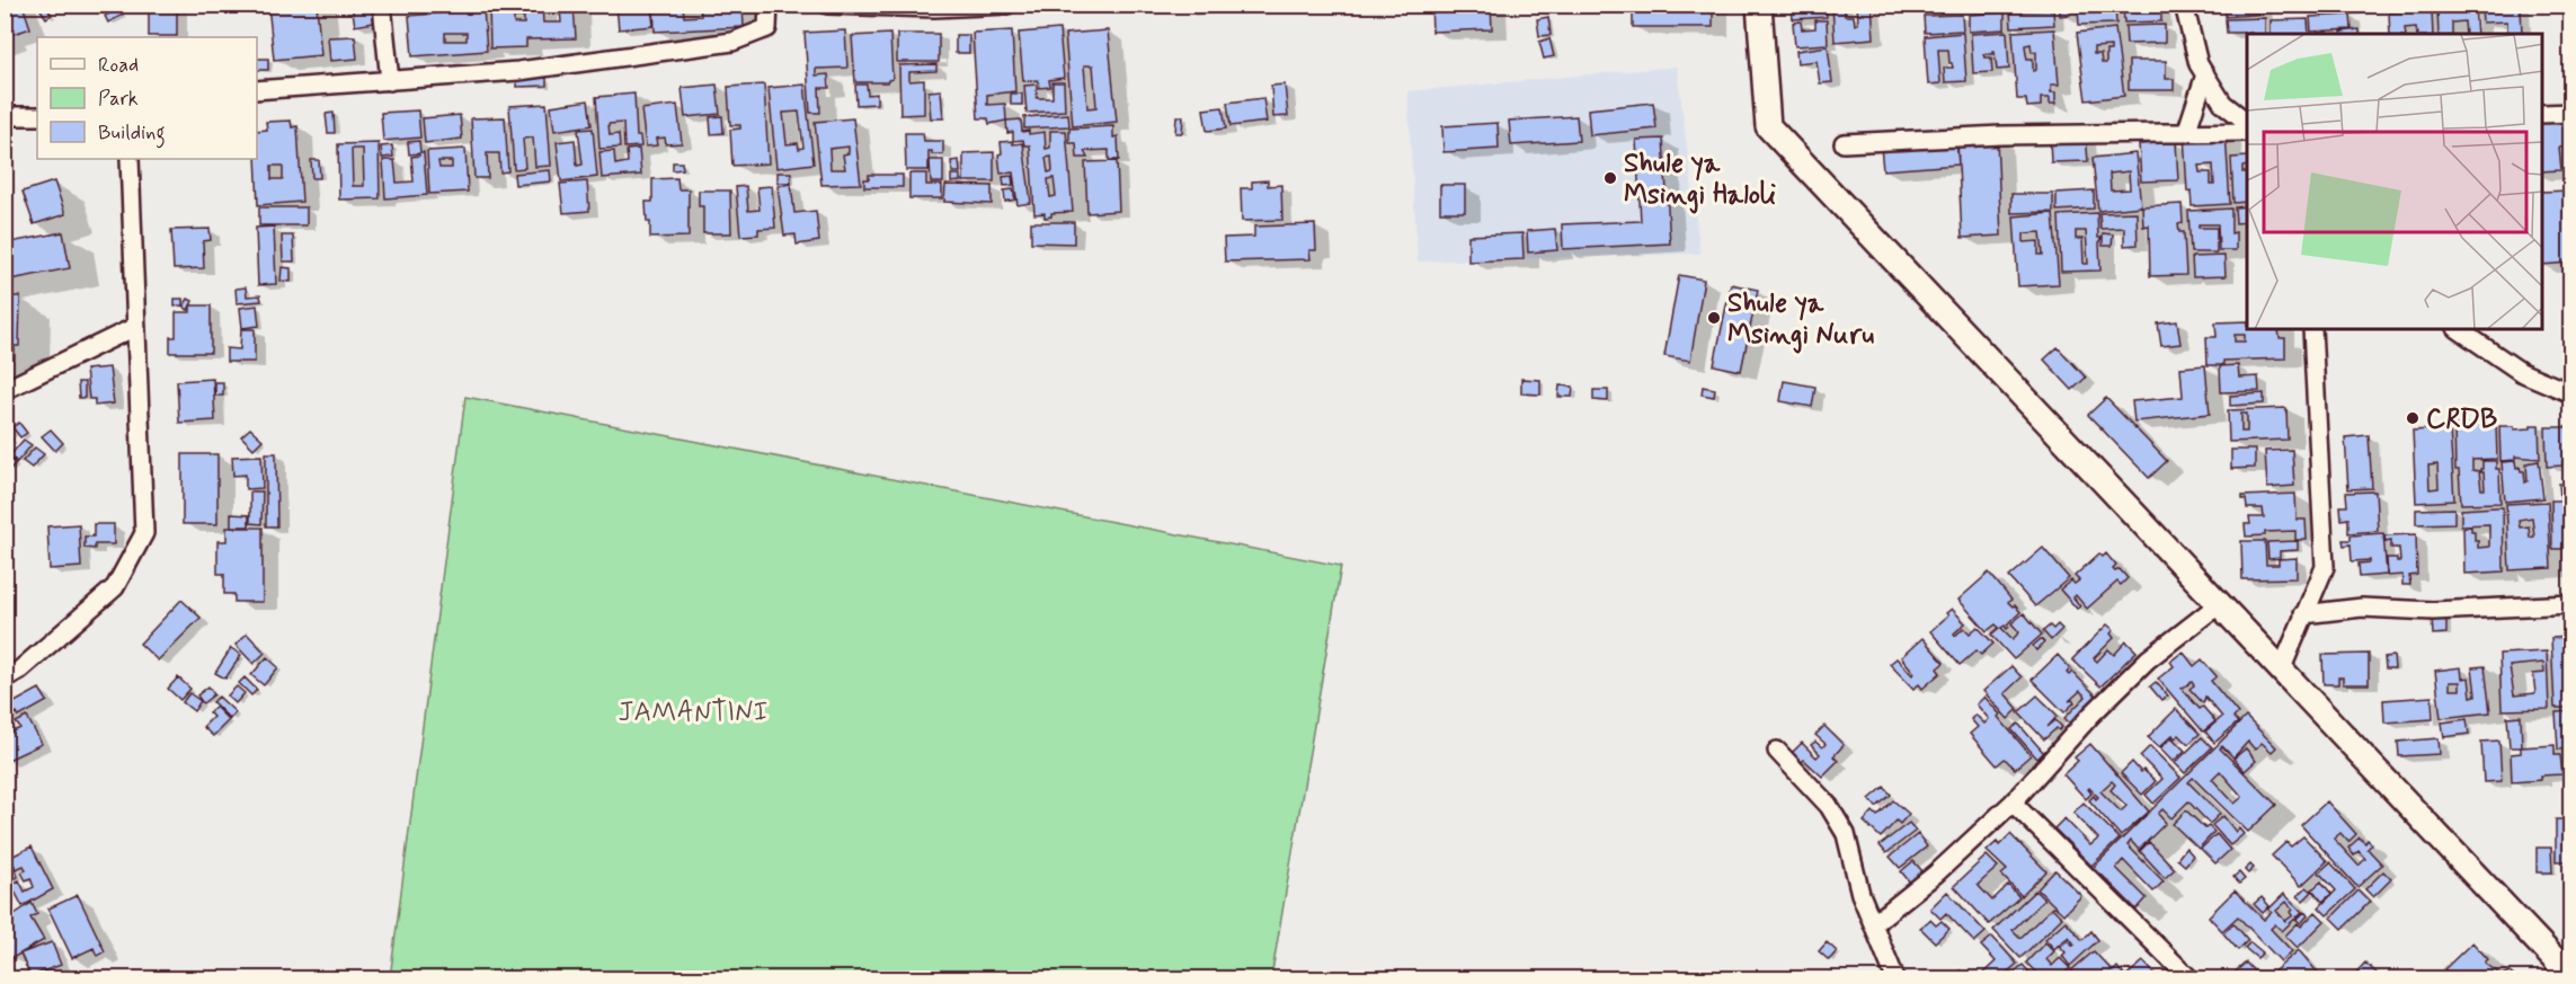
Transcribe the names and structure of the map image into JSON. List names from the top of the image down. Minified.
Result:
{"parks":["JAMANTINI"],"places":["Shule ya Msingi Haloli","Shule ya Msingi Nuru","CRDB"],"legend":["Road","Park","Building"]}
